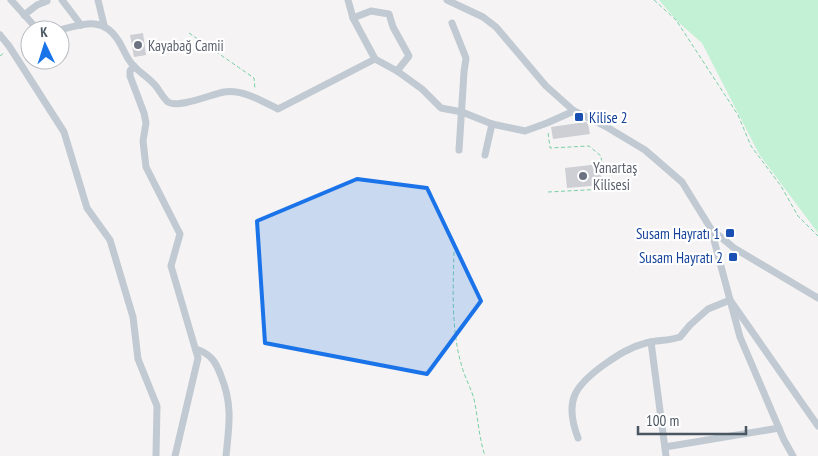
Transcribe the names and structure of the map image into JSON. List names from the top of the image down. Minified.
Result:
{"places":{"other":["Kayabağ Camii","Yanartaş Kilisesi"],"transit":["Kilise 2","Susam Hayratı 1","Susam Hayratı 2"]},"scale_bar":"100 m","north":"top"}
